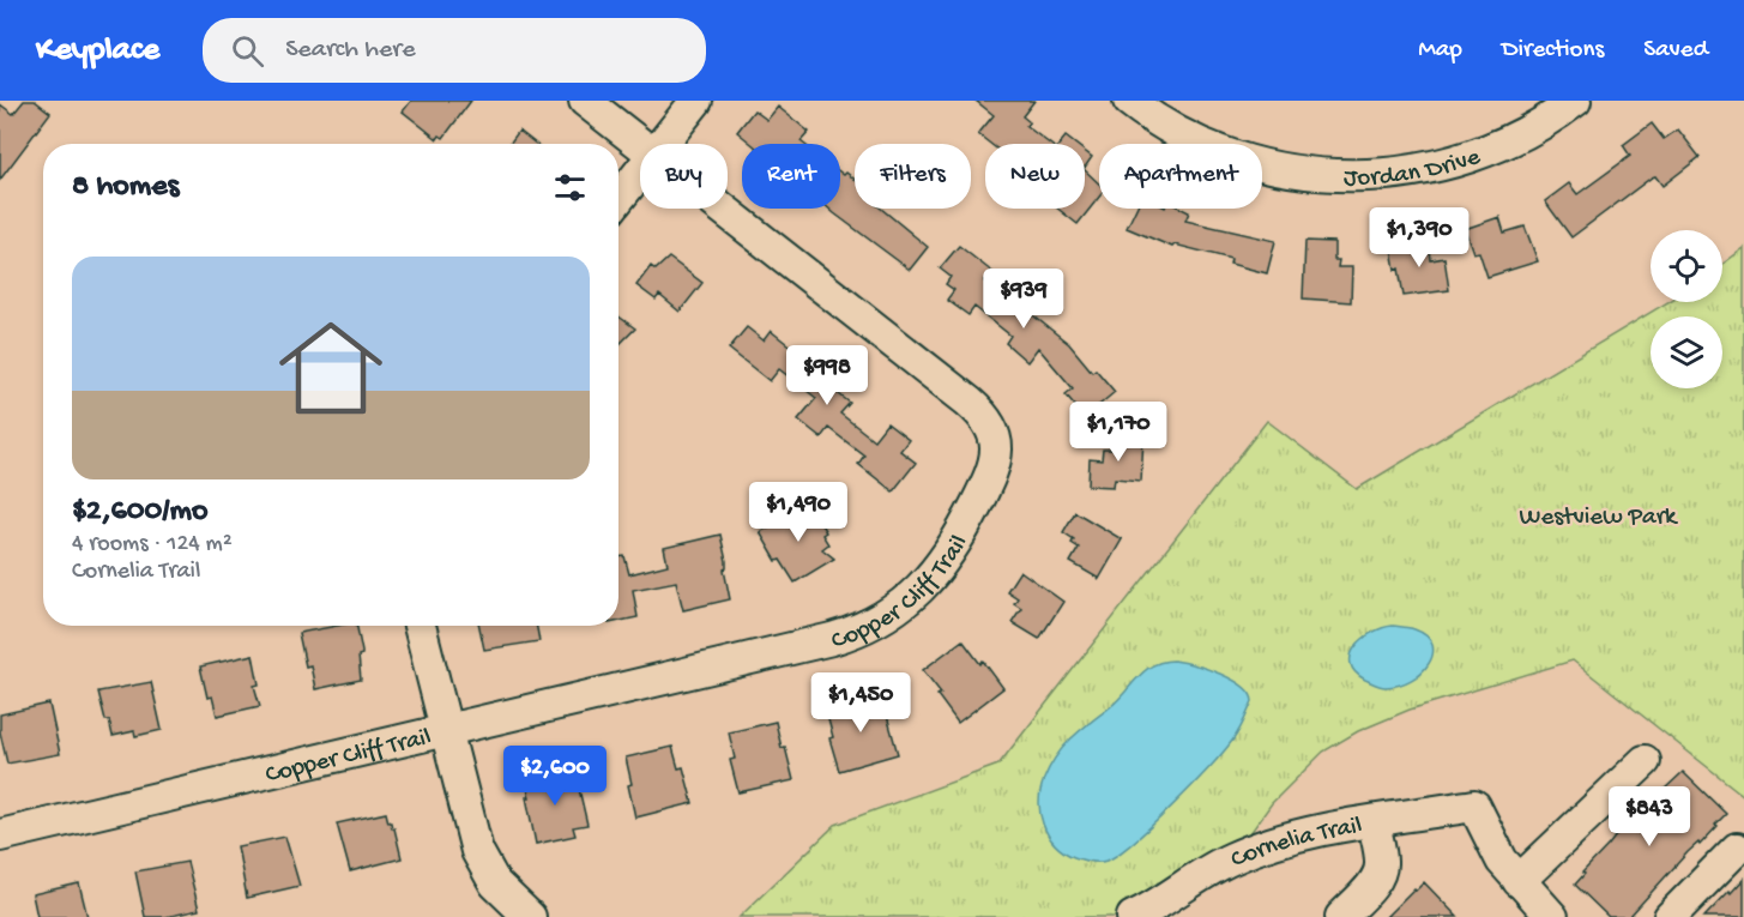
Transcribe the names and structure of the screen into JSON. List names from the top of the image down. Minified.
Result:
{"streets":{"street":["Jordan Drive","Copper Cliff Trail","Cornelia Trail"]},"parks":["Westview Park"],"page":{"header":"Keyplace","search":"Search here","nav":["Map","Directions","Saved"],"chip":["Buy","Rent","Filters","New","Apartment"],"heading":"8 homes","price":["$1,390","$939","$998","$1,170","$1,490","$1,450","$2,600","$843"],"list":[{"name":"$2,600/mo","note":"4 rooms · 124 m² · Cornelia Trail"}]}}
